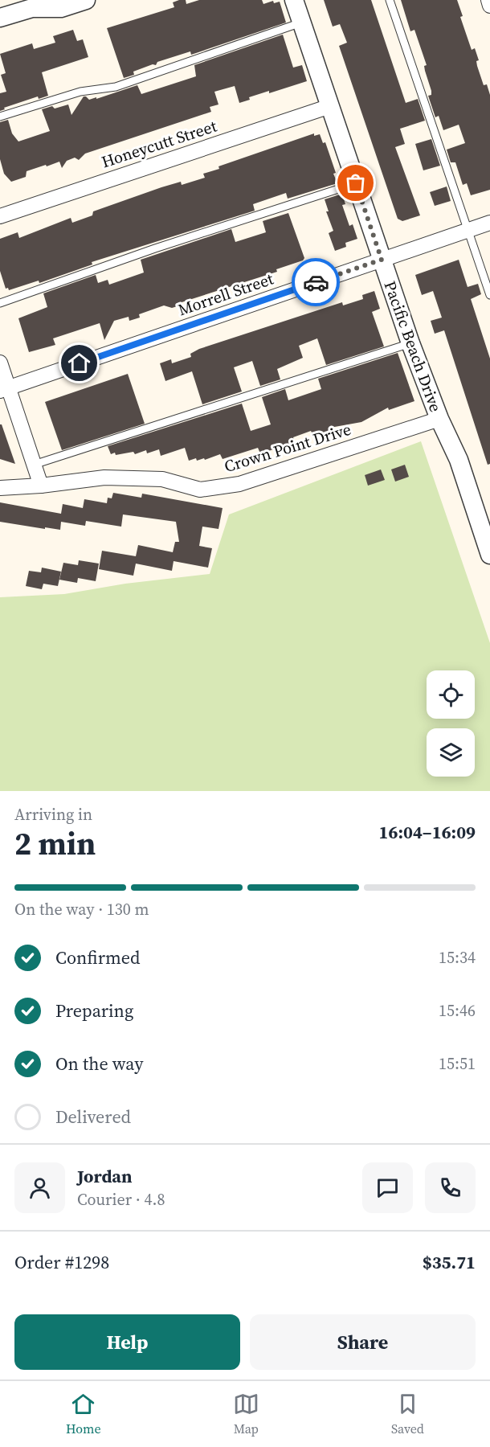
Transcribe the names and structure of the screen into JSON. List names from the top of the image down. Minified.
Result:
{"streets":{"street":["Honeycutt Street","Morrell Street","Pacific Beach Drive","Crown Point Drive"]},"crossings":[["Honeycutt Street","Pacific Beach Drive"],["Morrell Street","Pacific Beach Drive"],["Pacific Beach Drive","Crown Point Drive"]],"page":{"heading":["2 min","Arriving in","16:04–16:09"],"panel":["Jordan","Courier · 4.8","Order #1298","$35.71"],"bar":"On the way · 130 m","list":[["Confirmed","15:34"],["Preparing","15:46"],["On the way","15:51"],"Delivered"],"buttons":["Help","Share"],"tabs":["Home","Map","Saved"]}}
